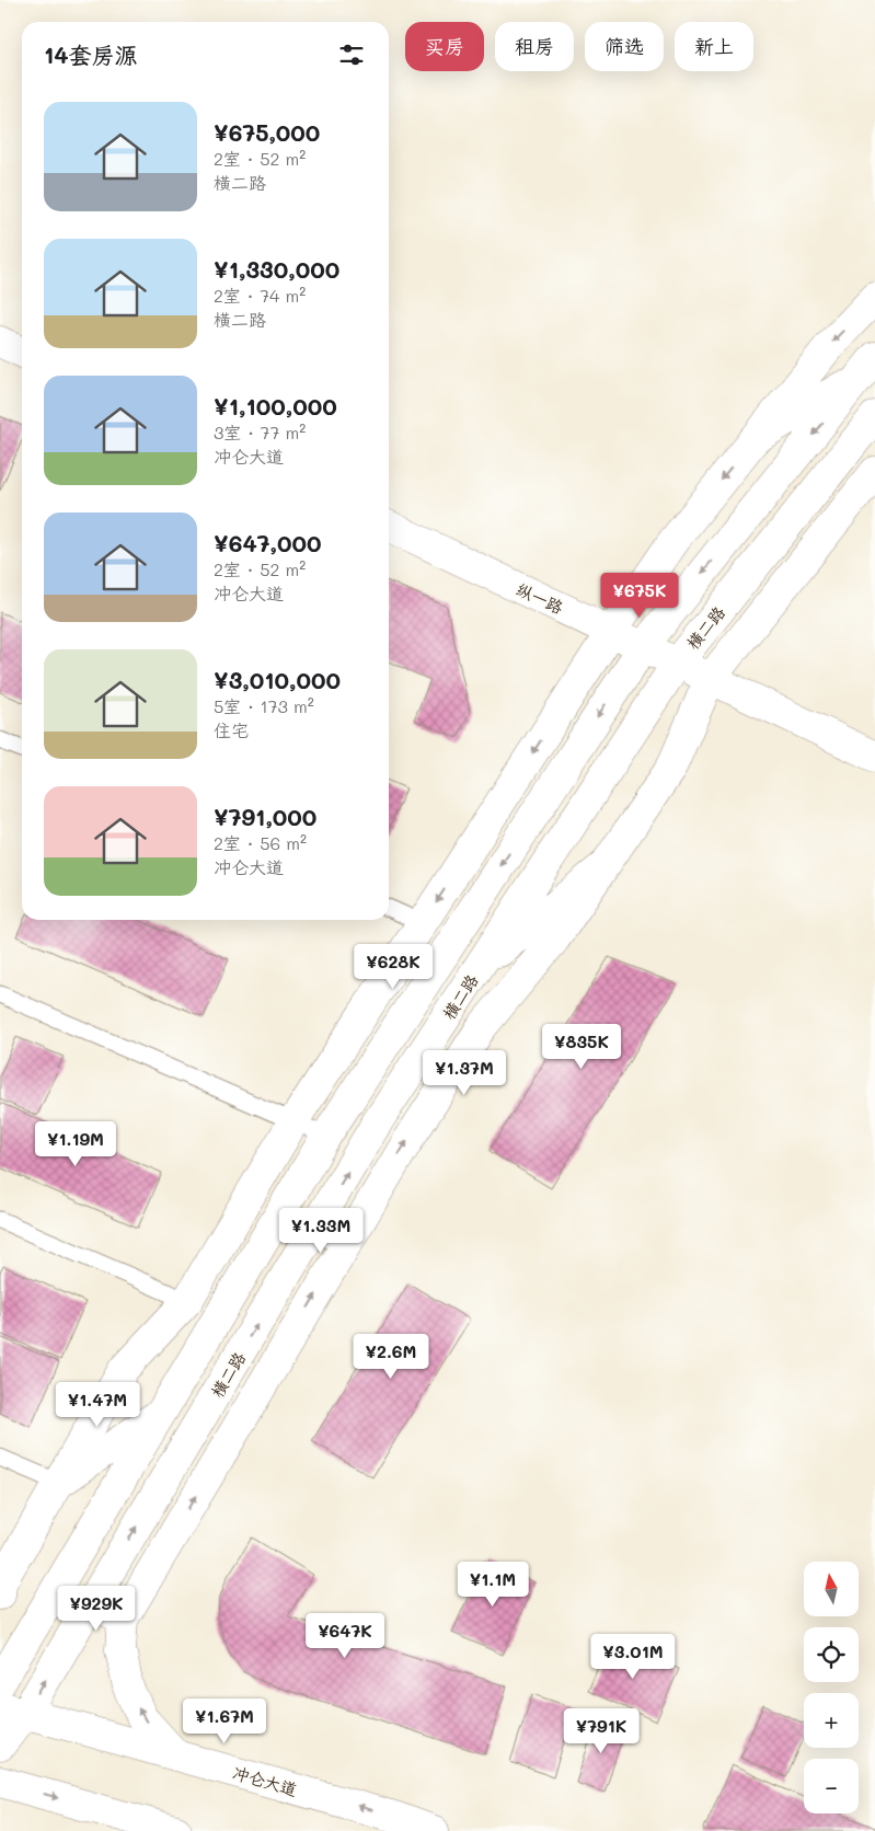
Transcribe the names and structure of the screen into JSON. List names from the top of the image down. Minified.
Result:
{"streets":{"main road":["纵一路","横二路","冲仑大道"]},"crossings":[["纵一路","横二路"],["横二路","冲仑大道"]],"one_way":["冲仑大道"],"north":"top","page":{"chip":["买房","租房","筛选","新上"],"heading":"14套房源","list":[{"name":"¥675,000","note":"2室 · 52 m² · 横二路"},{"name":"¥1,330,000","note":"2室 · 74 m² · 横二路"},{"name":"¥1,100,000","note":"3室 · 77 m² · 冲仑大道"},{"name":"¥647,000","note":"2室 · 52 m² · 冲仑大道"},{"name":"¥3,010,000","note":"5室 · 173 m² · 住宅"},{"name":"¥791,000","note":"2室 · 56 m² · 冲仑大道"}],"price":["¥675K","¥628K","¥835K","¥1.37M","¥1.19M","¥1.33M","¥2.6M","¥1.47M","¥1.1M","¥929K","¥647K","¥3.01M","¥1.67M","¥791K"],"map_buttons":["+","−"]}}
